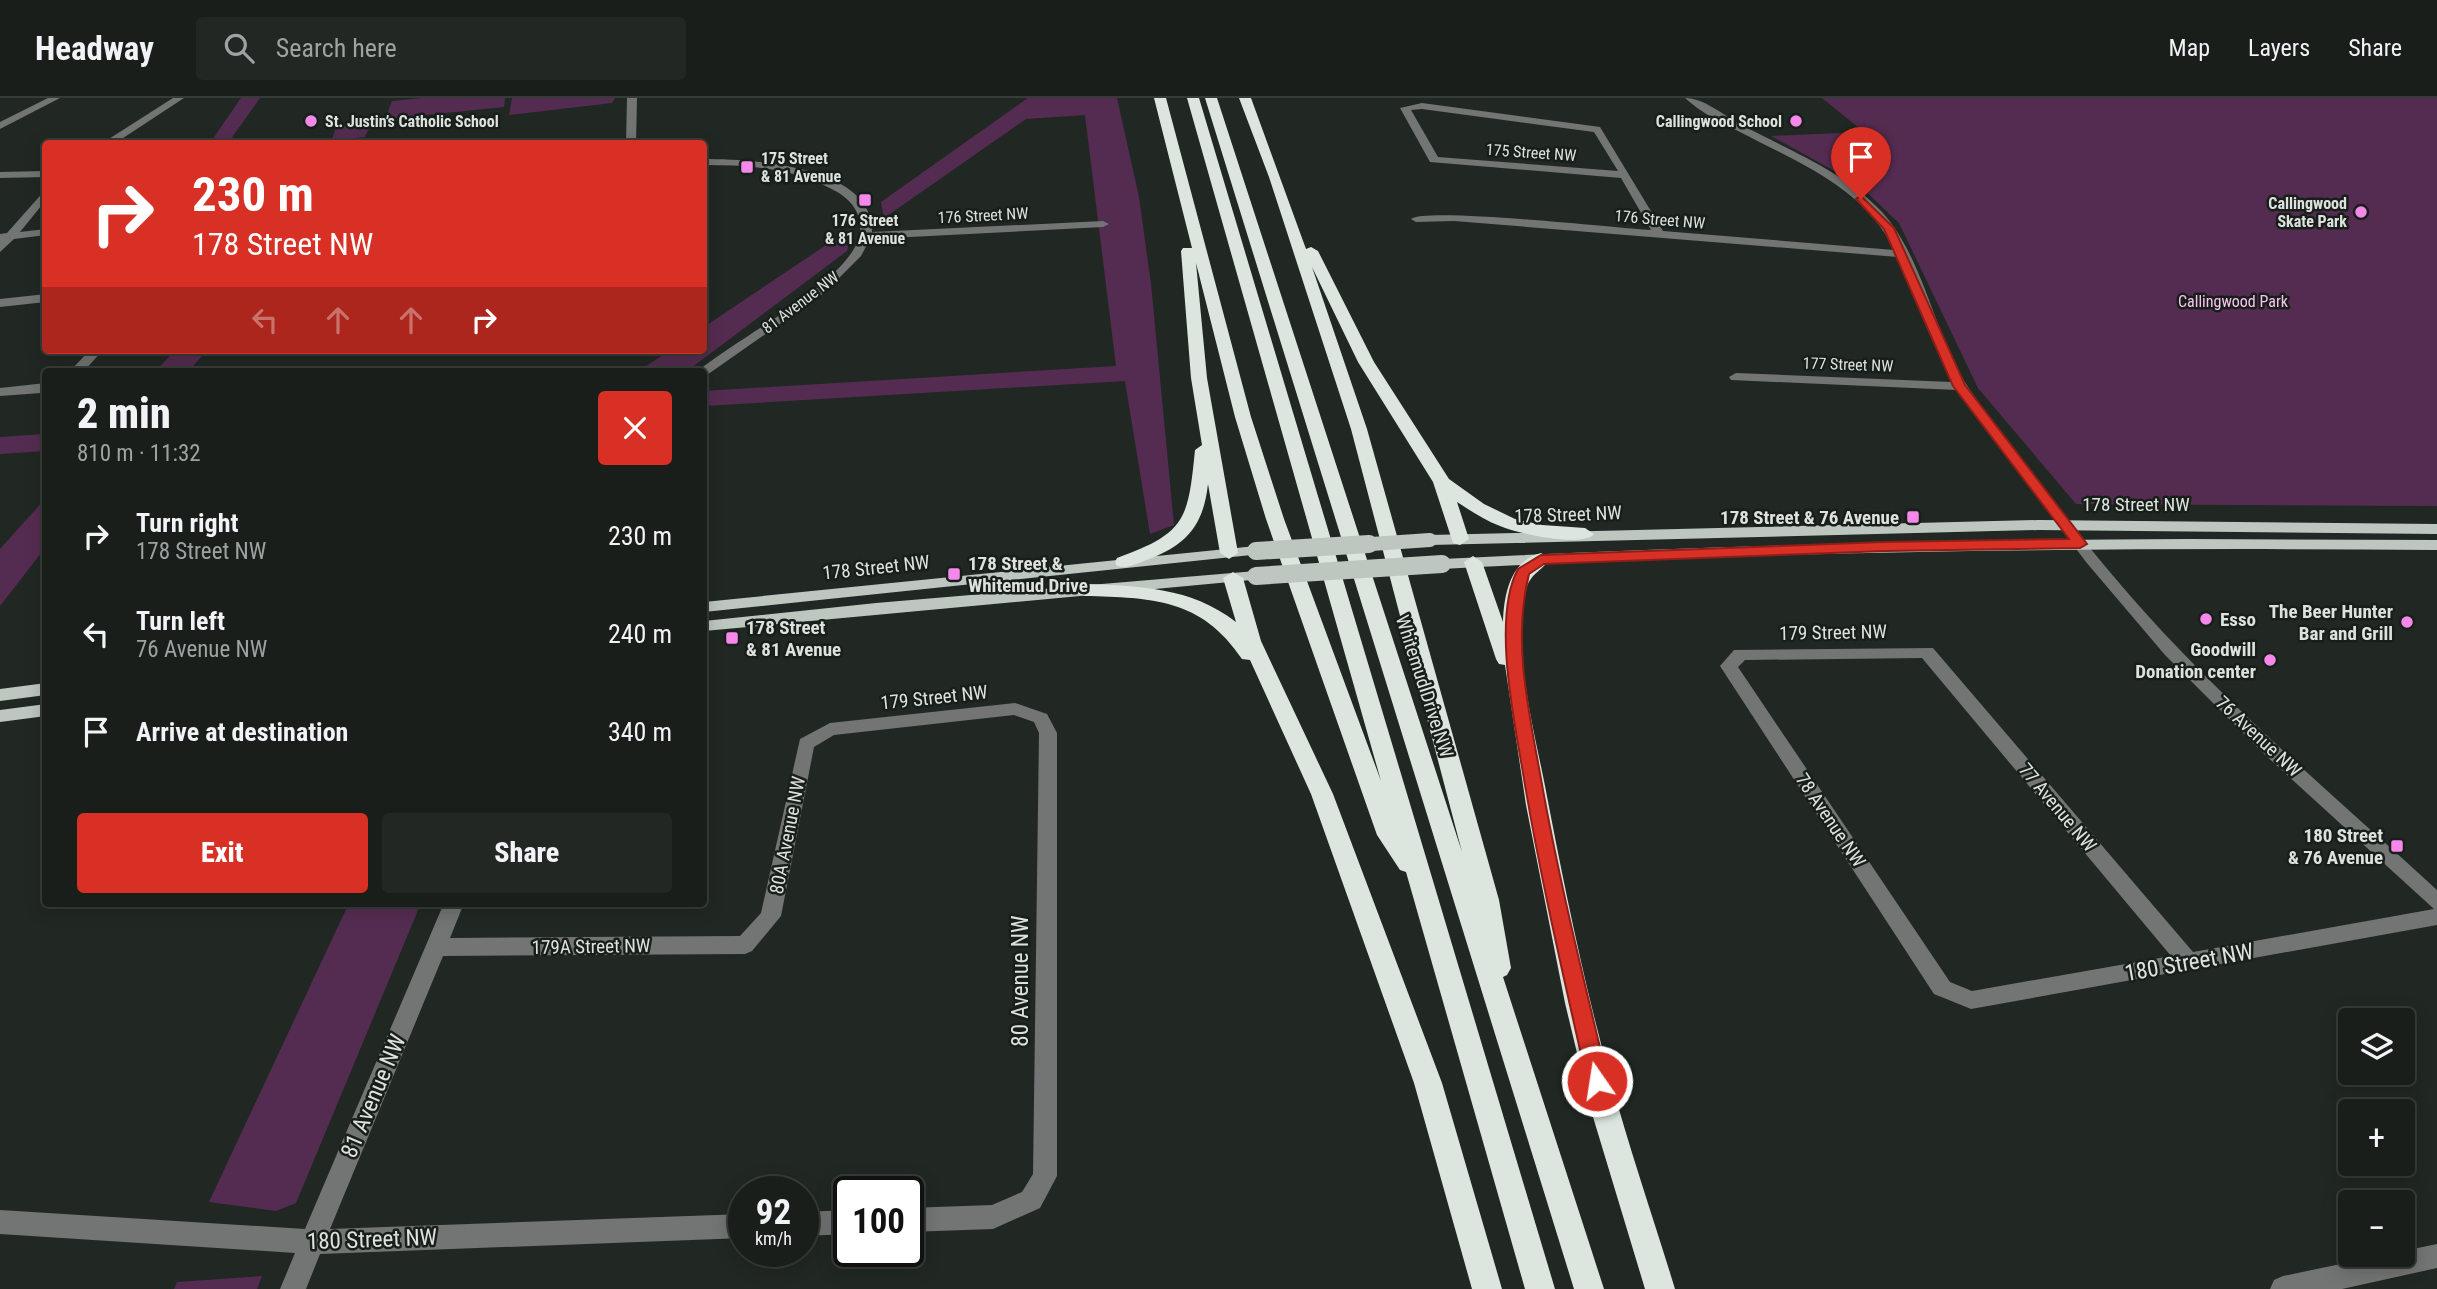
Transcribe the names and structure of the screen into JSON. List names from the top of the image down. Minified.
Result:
{"streets":{"highway":["Whitemud Drive NW"],"main road":["178 Street NW"],"street":["175 Street NW","176 Street NW","81 Avenue NW","177 Street NW","179 Street NW","76 Avenue NW","77 Avenue NW","78 Avenue NW","80A Avenue NW","179A Street NW","180 Street NW","80 Avenue NW"]},"crossings":[["176 Street NW","81 Avenue NW"],["176 Street NW","76 Avenue NW"],["81 Avenue NW","179A Street NW"],["81 Avenue NW","180 Street NW"],["177 Street NW","76 Avenue NW"],["178 Street NW","76 Avenue NW"],["179 Street NW","77 Avenue NW"],["179 Street NW","78 Avenue NW"],["179 Street NW","80A Avenue NW"],["179 Street NW","80 Avenue NW"],["77 Avenue NW","180 Street NW"],["78 Avenue NW","180 Street NW"],["80A Avenue NW","179A Street NW"]],"parks":["Callingwood Park"],"places":{"other":["St. Justin’s Catholic School","Callingwood School","Callingwood Skate Park","Esso","The Beer Hunter Bar and Grill","Goodwill Donation center"],"transit":["175 Street & 81 Avenue","176 Street & 81 Avenue","178 Street & 76 Avenue","178 Street & Whitemud Drive","178 Street & 81 Avenue","180 Street & 76 Avenue"]},"page":{"header":"Headway","search":"Search here","nav":["Map","Layers","Share"],"turn":["230 m","178 Street NW"],"heading":["2 min","810 m · 11:32"],"list":[{"name":"Turn right","note":"178 Street NW","value":"230 m"},{"name":"Turn left","note":"76 Avenue NW","value":"240 m"},{"name":"Arrive at destination","value":"340 m"}],"buttons":["Exit","Share"],"map_buttons":["+","−"],"speed":"92 km/h","limit":"100"}}
